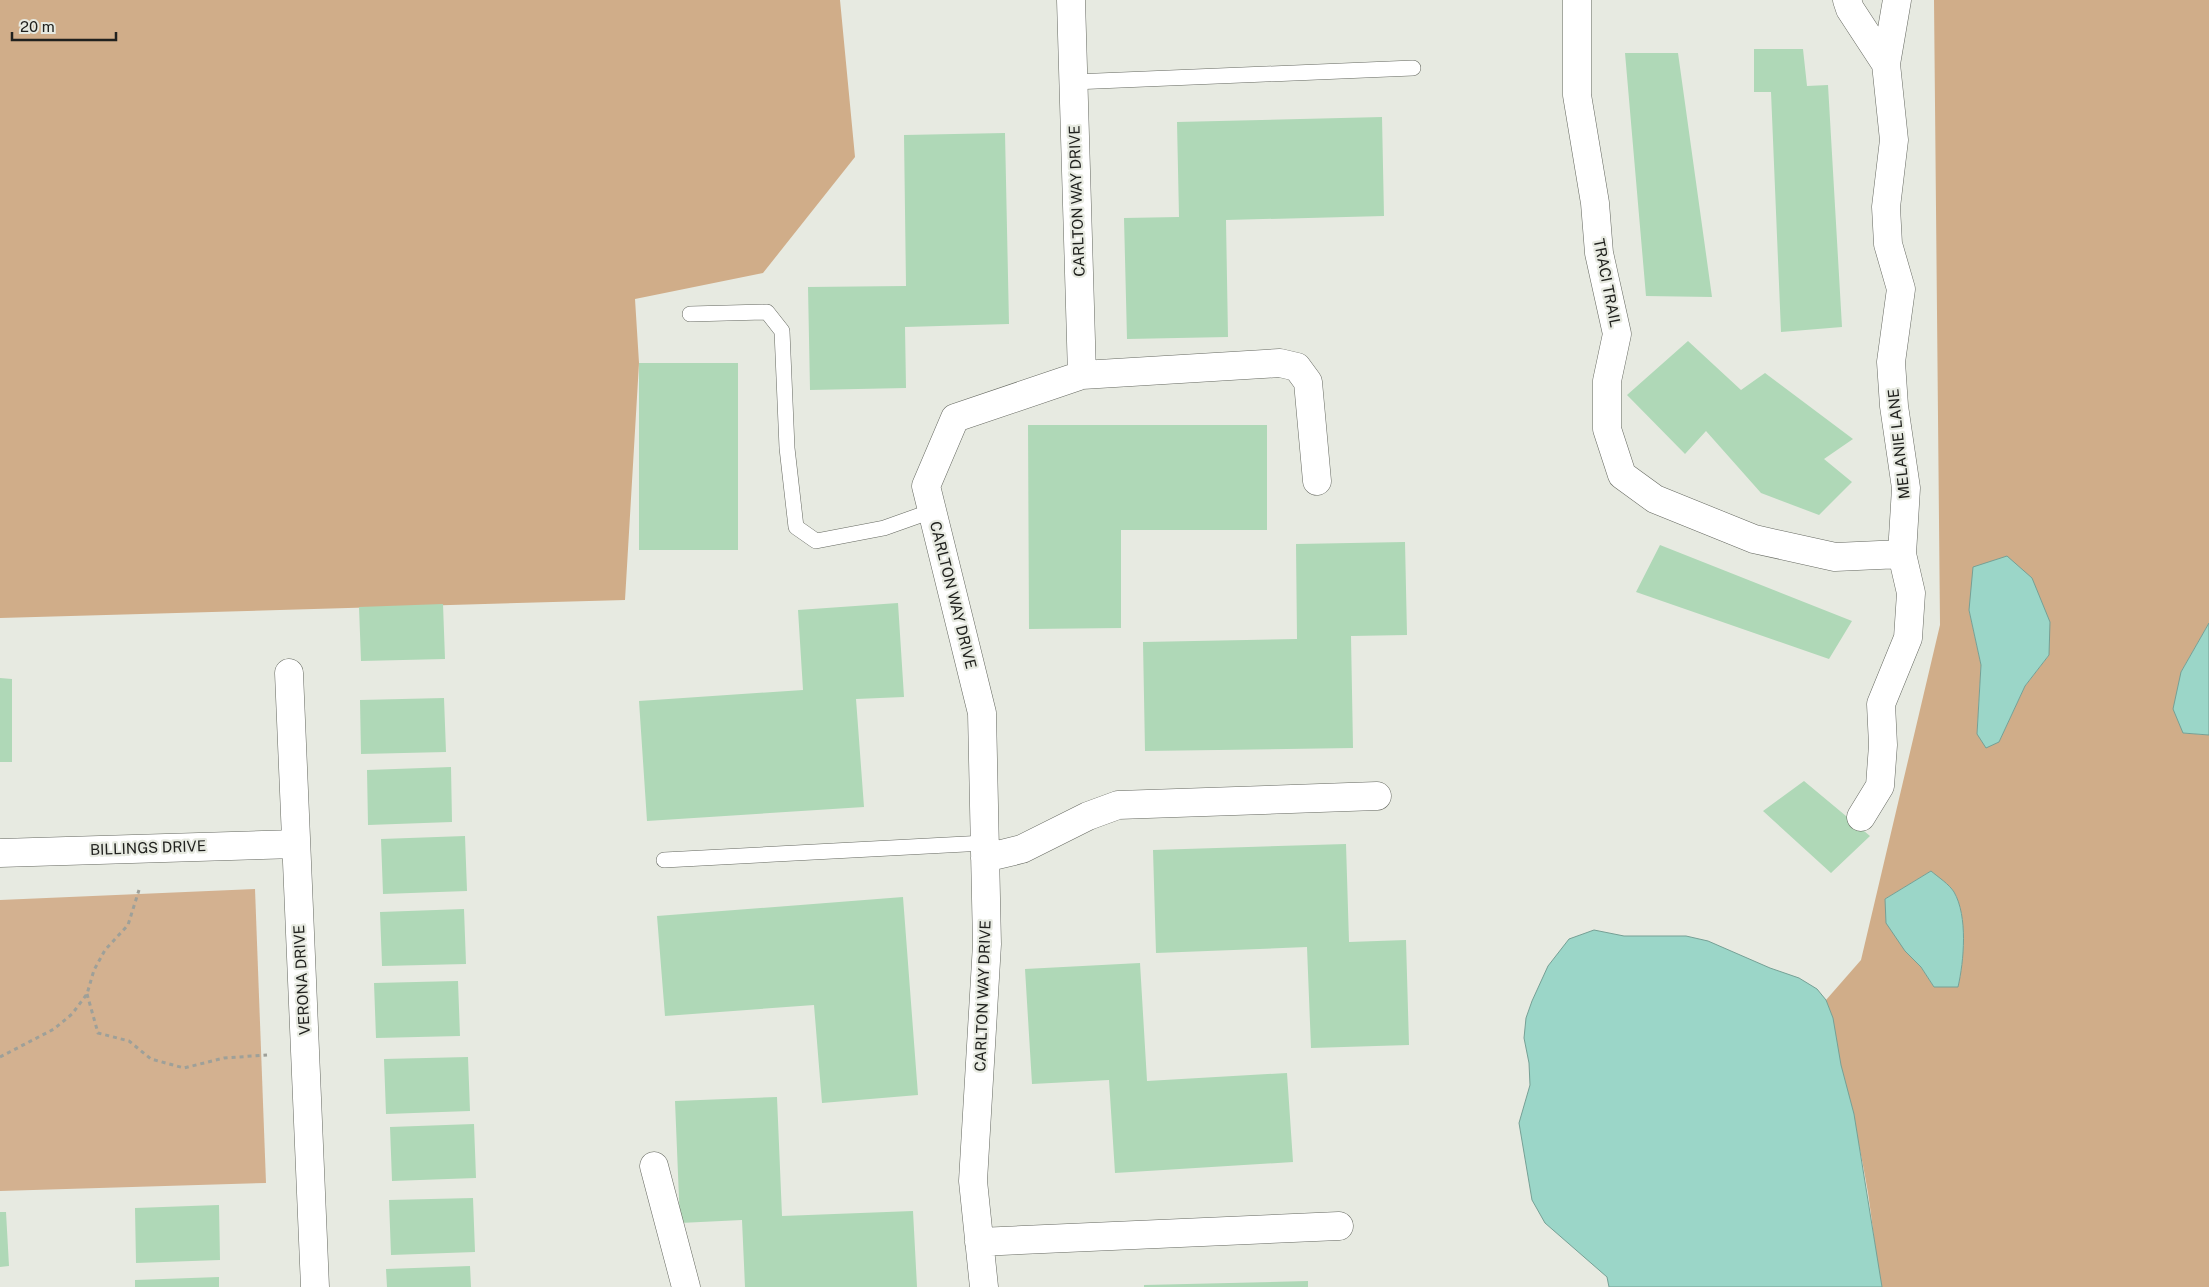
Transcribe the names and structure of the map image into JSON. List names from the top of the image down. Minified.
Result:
{"streets":{"street":["CARLTON WAY DRIVE","TRACI TRAIL","MELANIE LANE","BILLINGS DRIVE","VERONA DRIVE"]},"crossings":[["TRACI TRAIL","MELANIE LANE"],["BILLINGS DRIVE","VERONA DRIVE"]],"scale_bar":"20 m"}
